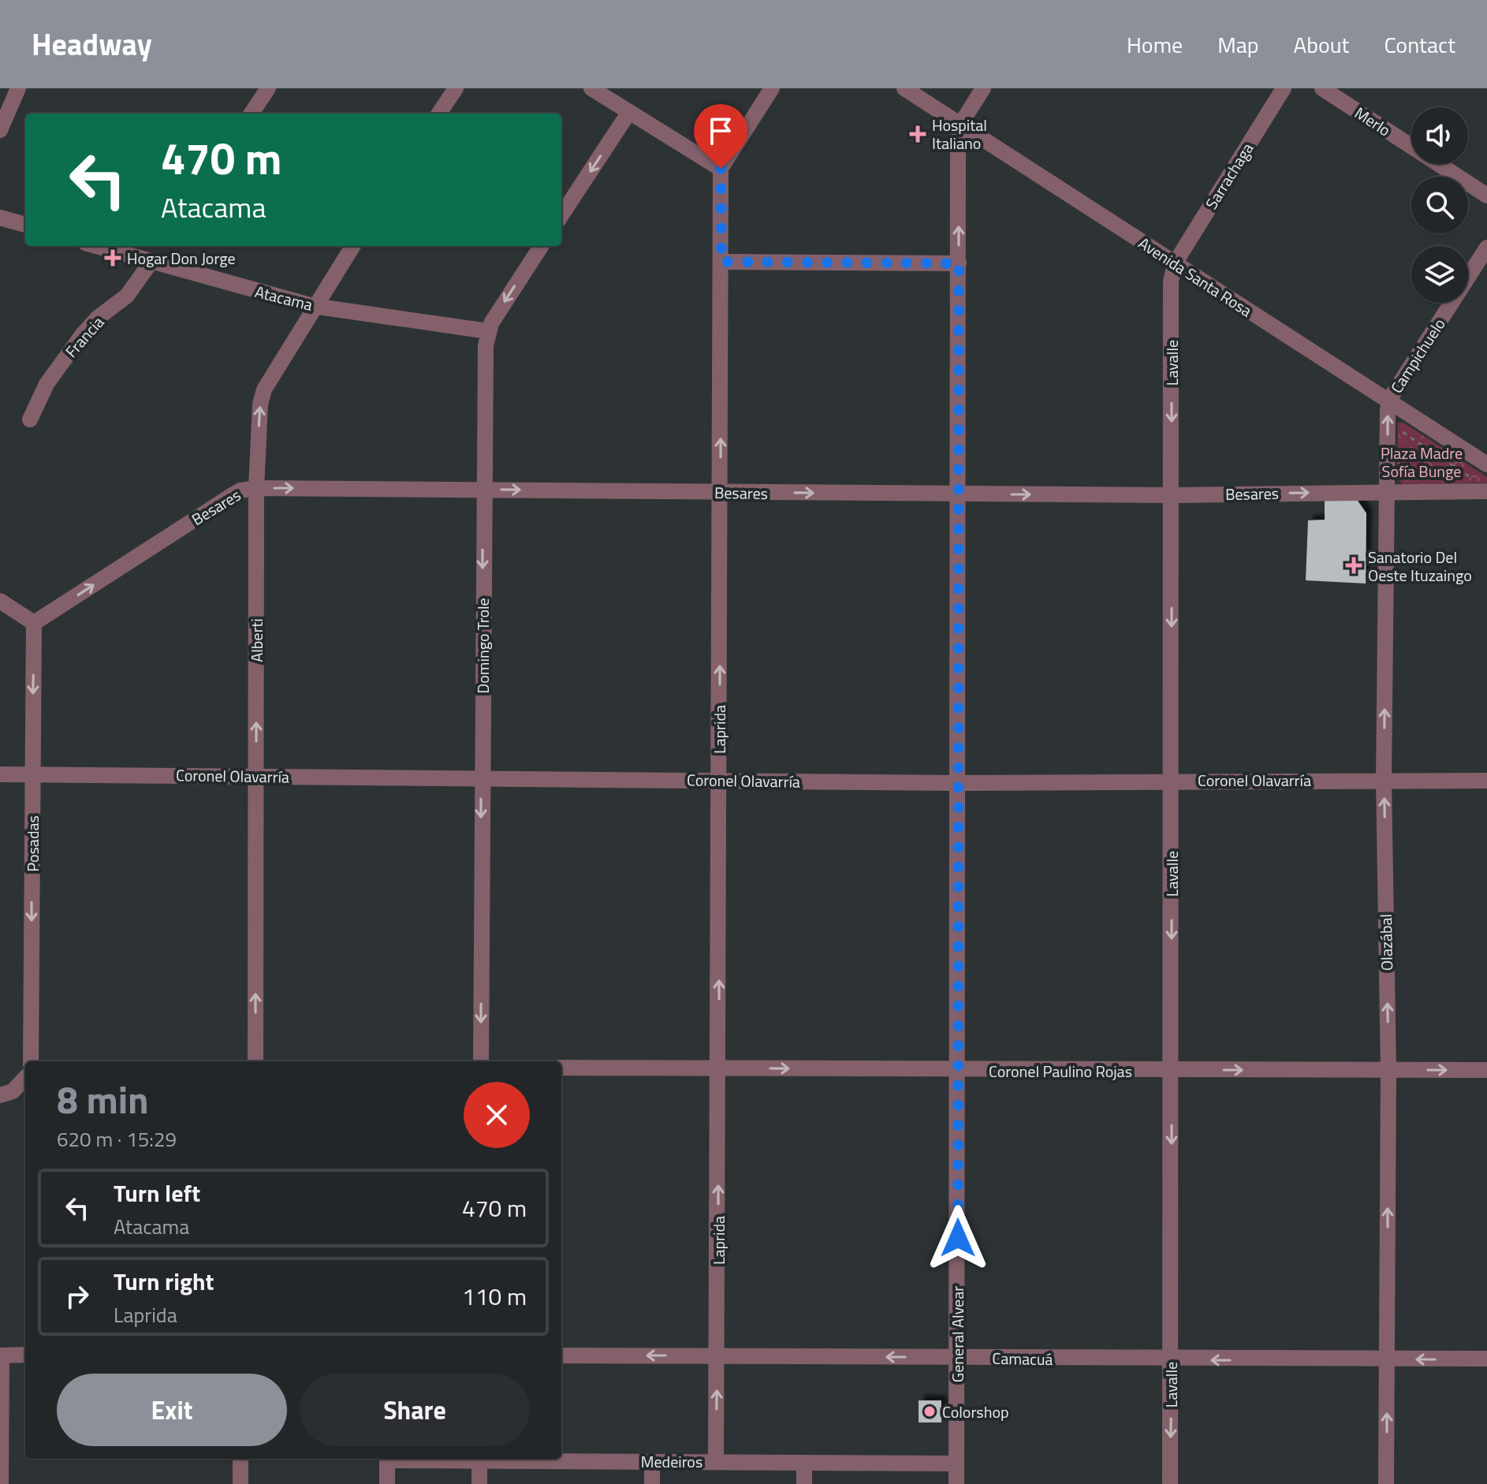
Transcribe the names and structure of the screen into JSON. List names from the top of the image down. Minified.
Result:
{"streets":{"street":["Merlo","Sarrachaga","Avenida Santa Rosa","Atacama","Francia","Campichuelo","Lavalle","Besares","Alberti","Domingo Trole","Laprida","Coronel Olavarría","Posadas","Olazábal","Coronel Paulino Rojas","General Alvear","Camacuá","Medeiros"]},"crossings":[["Sarrachaga","Avenida Santa Rosa"],["Sarrachaga","Lavalle"],["Avenida Santa Rosa","Campichuelo"],["Avenida Santa Rosa","Lavalle"],["Avenida Santa Rosa","Olazábal"],["Avenida Santa Rosa","General Alvear"],["Atacama","Francia"],["Atacama","Alberti"],["Atacama","Domingo Trole"],["Campichuelo","Olazábal"],["Lavalle","Besares"],["Lavalle","Coronel Olavarría"],["Lavalle","Coronel Paulino Rojas"],["Lavalle","Camacuá"],["Besares","Alberti"],["Besares","Domingo Trole"],["Besares","Laprida"],["Besares","Posadas"],["Besares","Olazábal"],["Besares","General Alvear"],["Alberti","Coronel Olavarría"],["Domingo Trole","Coronel Olavarría"],["Laprida","Coronel Olavarría"],["Laprida","Coronel Paulino Rojas"],["Laprida","Camacuá"],["Laprida","Medeiros"],["Coronel Olavarría","Posadas"],["Coronel Olavarría","Olazábal"],["Coronel Olavarría","General Alvear"],["Olazábal","Coronel Paulino Rojas"],["Olazábal","Camacuá"],["Coronel Paulino Rojas","General Alvear"],["General Alvear","Camacuá"],["General Alvear","Medeiros"]],"one_way":["Lavalle","Besares","Alberti","Domingo Trole","Laprida","Posadas","Olazábal","Coronel Paulino Rojas","Camacuá"],"parks":["Plaza Madre Sofía Bunge"],"places":{"health":["Hospital Italiano","Hogar Don Jorge","Sanatorio Del Oeste Ituzaingo"],"other":["Colorshop"]},"page":{"header":"Headway","nav":["Home","Map","About","Contact"],"turn":["470 m","Atacama"],"heading":["8 min","620 m · 15:29"],"list":[{"name":"Turn left","note":"Atacama","value":"470 m"},{"name":"Turn right","note":"Laprida","value":"110 m"}],"buttons":["Exit","Share"]}}
